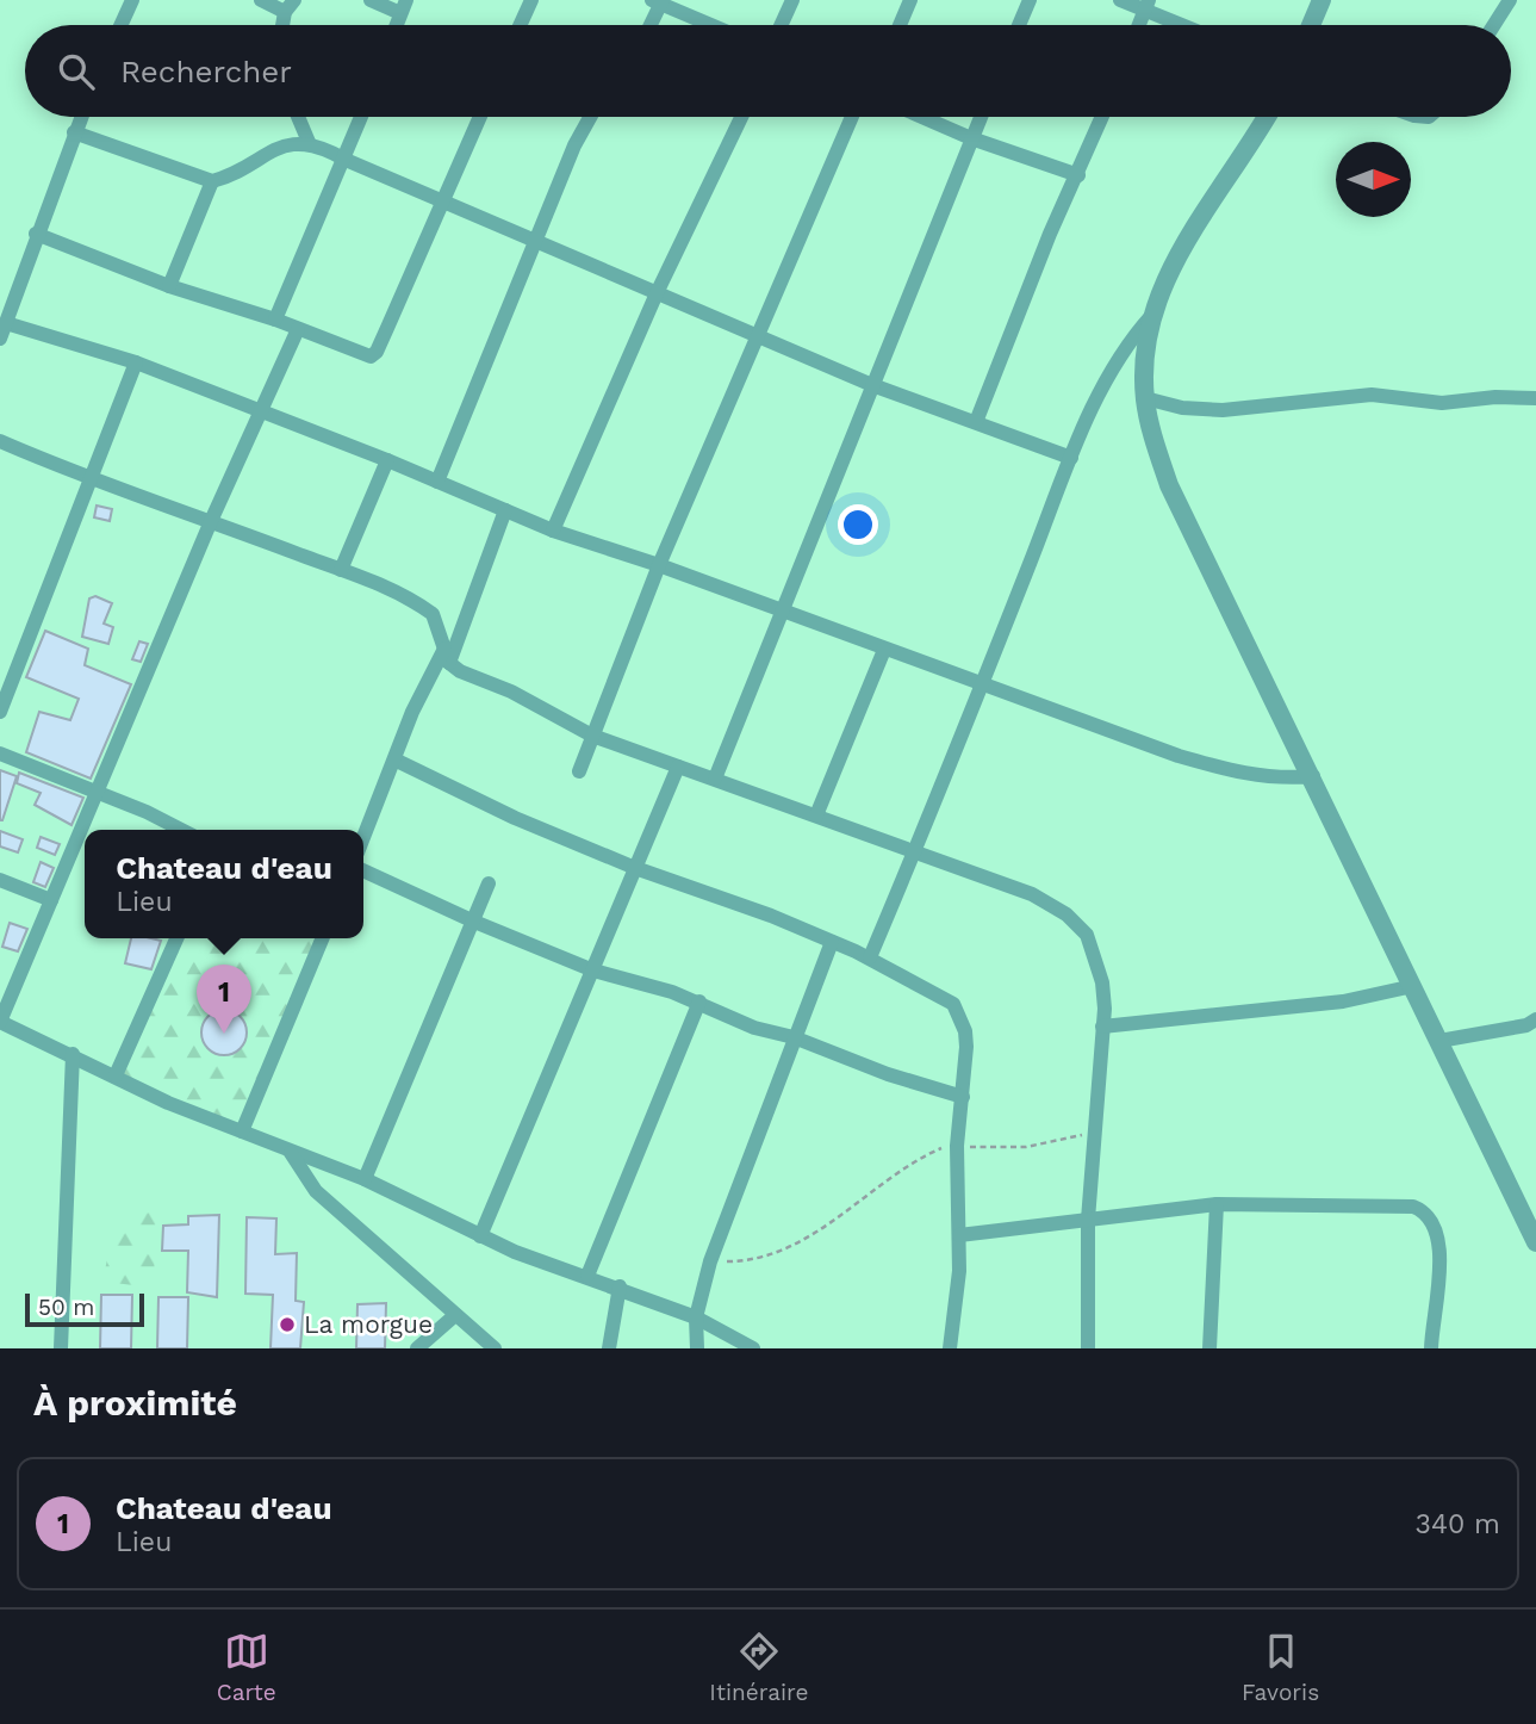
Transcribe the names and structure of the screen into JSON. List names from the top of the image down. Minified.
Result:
{"places":["La morgue"],"scale_bar":"50 m","north":"right","page":{"search":"Rechercher","popup":["Chateau d'eau","Lieu"],"pins":"1","scale":"50 m","heading":"À proximité","list":[{"mark":"1","name":"Chateau d'eau","note":"Lieu","value":"340 m"}],"nav":["Carte","Itinéraire","Favoris"]}}
